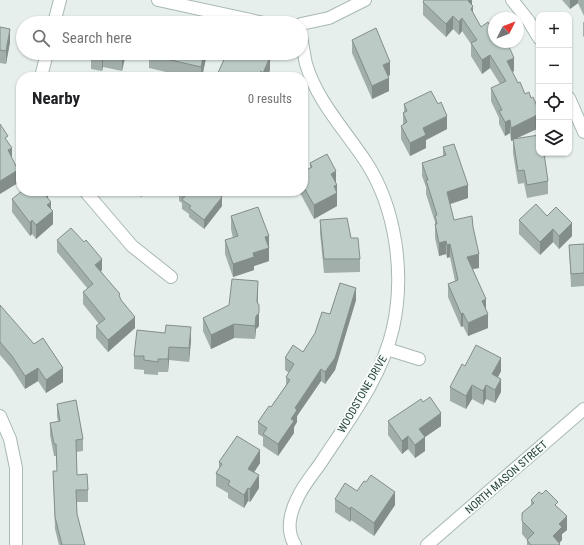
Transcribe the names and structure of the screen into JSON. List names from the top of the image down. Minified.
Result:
{"streets":{"street":["WOODSTONE DRIVE","NORTH MASON STREET"]},"north":"top right","page":{"map_buttons":["+","−"],"search":"Search here","heading":["Nearby","0 results"]}}
